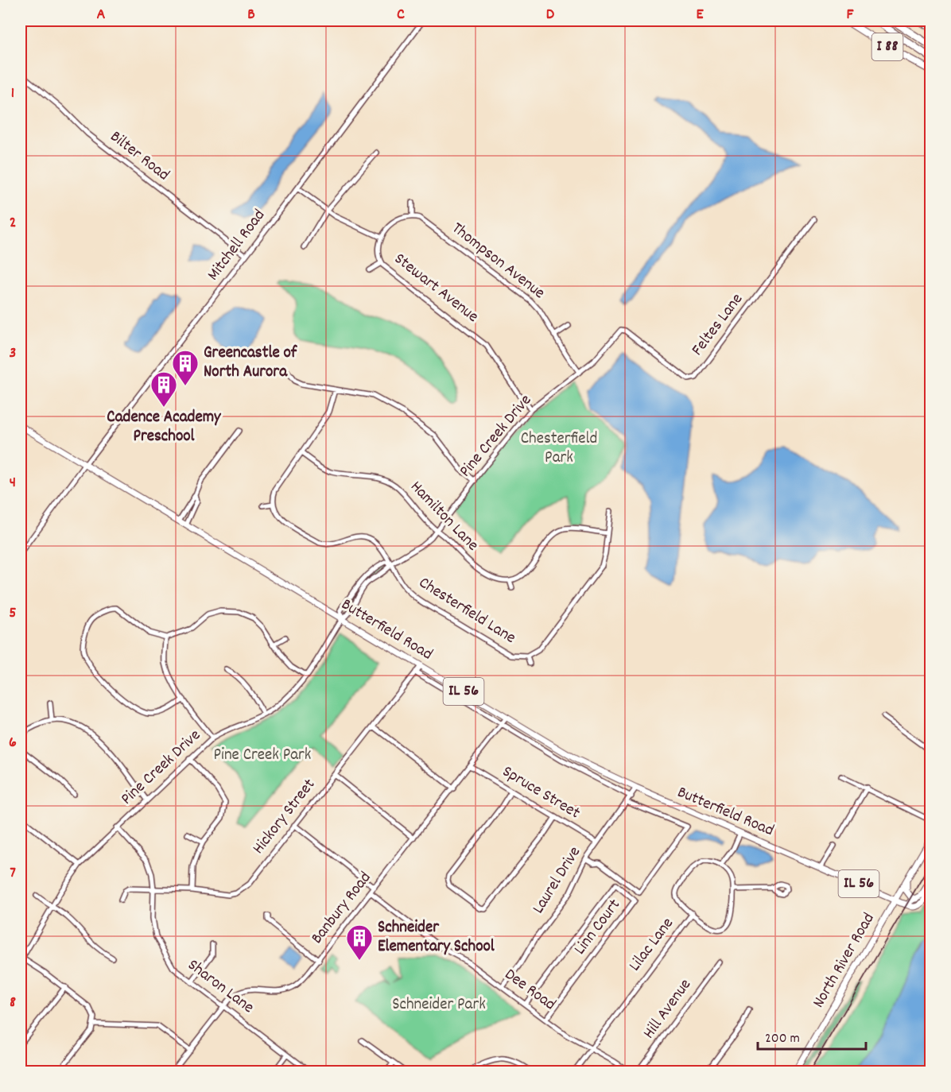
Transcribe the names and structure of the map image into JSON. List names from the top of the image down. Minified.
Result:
{"streets":{"highway":["I 88"],"main road":["Butterfield Road","IL 56","North River Road"],"street":["Bilter Road","Mitchell Road","Thompson Avenue","Stewart Avenue","Feltes Lane","Pine Creek Drive","Hamilton Lane","Chesterfield Lane","Spruce Street","Hickory Street","Laurel Drive","Banbury Road","Linn Court","Lilac Lane","Sharon Lane","Dee Road","Hill Avenue"]},"crossings":[["Bilter Road","Mitchell Road"],["Mitchell Road","Stewart Avenue"],["Mitchell Road","Butterfield Road"],["Thompson Avenue","Pine Creek Drive"],["Stewart Avenue","Pine Creek Drive"],["Feltes Lane","Pine Creek Drive"],["Pine Creek Drive","Hamilton Lane"],["Pine Creek Drive","Chesterfield Lane"],["Pine Creek Drive","Butterfield Road"],["Pine Creek Drive","Sharon Lane"],["Butterfield Road","Hickory Street"],["Butterfield Road","Laurel Drive"],["Butterfield Road","Banbury Road"],["Butterfield Road","North River Road"],["Spruce Street","Laurel Drive"],["Spruce Street","Banbury Road"],["Hickory Street","Sharon Lane"],["Laurel Drive","Dee Road"],["Banbury Road","Sharon Lane"],["Banbury Road","Dee Road"],["Linn Court","Dee Road"],["Lilac Lane","Dee Road"]],"parks":["Chesterfield Park","Pine Creek Park","Schneider Park"],"places":{"building":["Greencastle of North Aurora","Cadence Academy Preschool","Schneider Elementary School"]},"scale_bar":"200 m","grid":{"columns":["A","B","C","D","E","F"],"rows":["1","2","3","4","5","6","7","8"]}}
